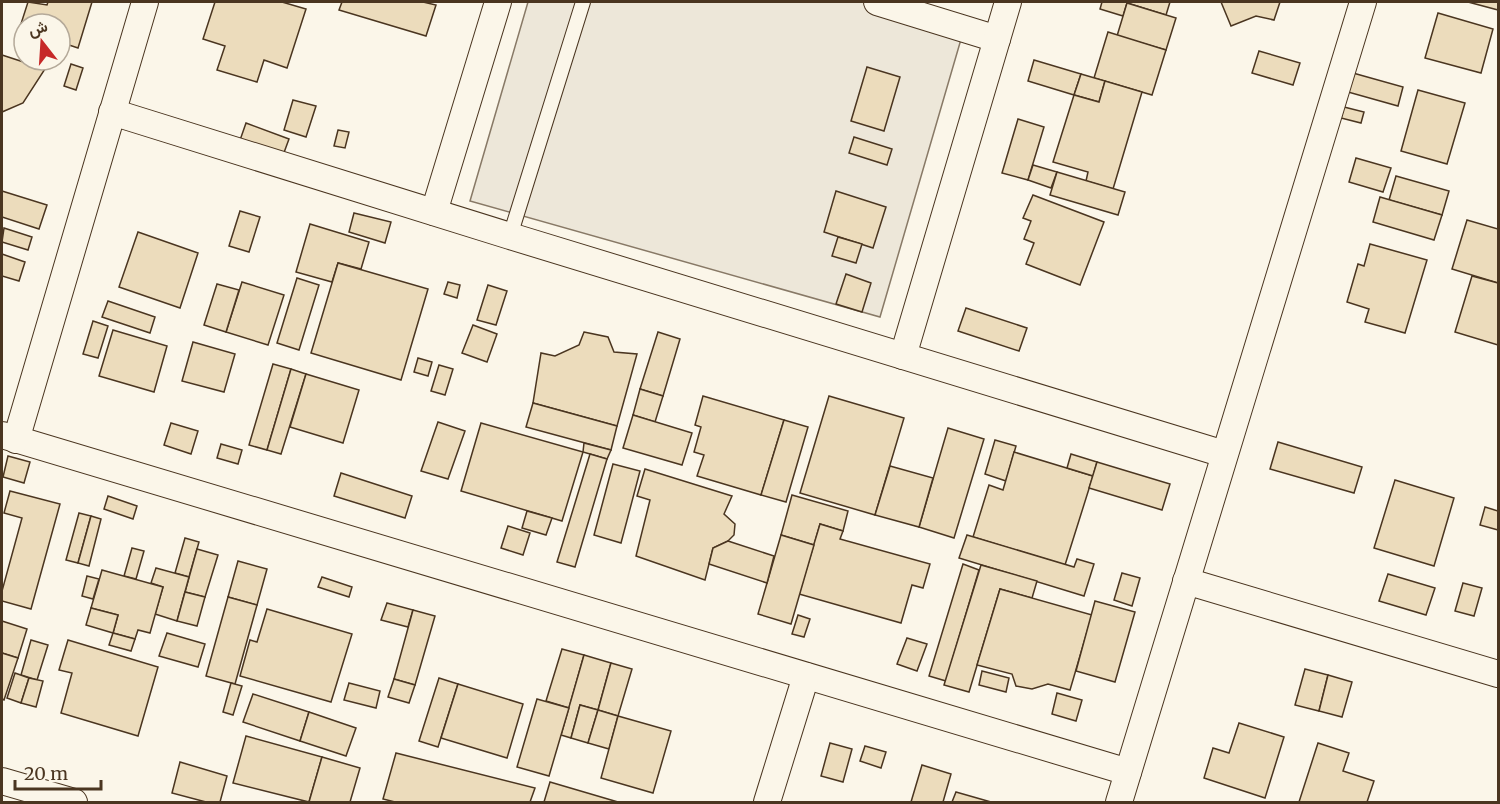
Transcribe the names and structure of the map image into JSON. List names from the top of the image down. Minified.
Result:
{"scale_bar":"20 m","north":"top"}
